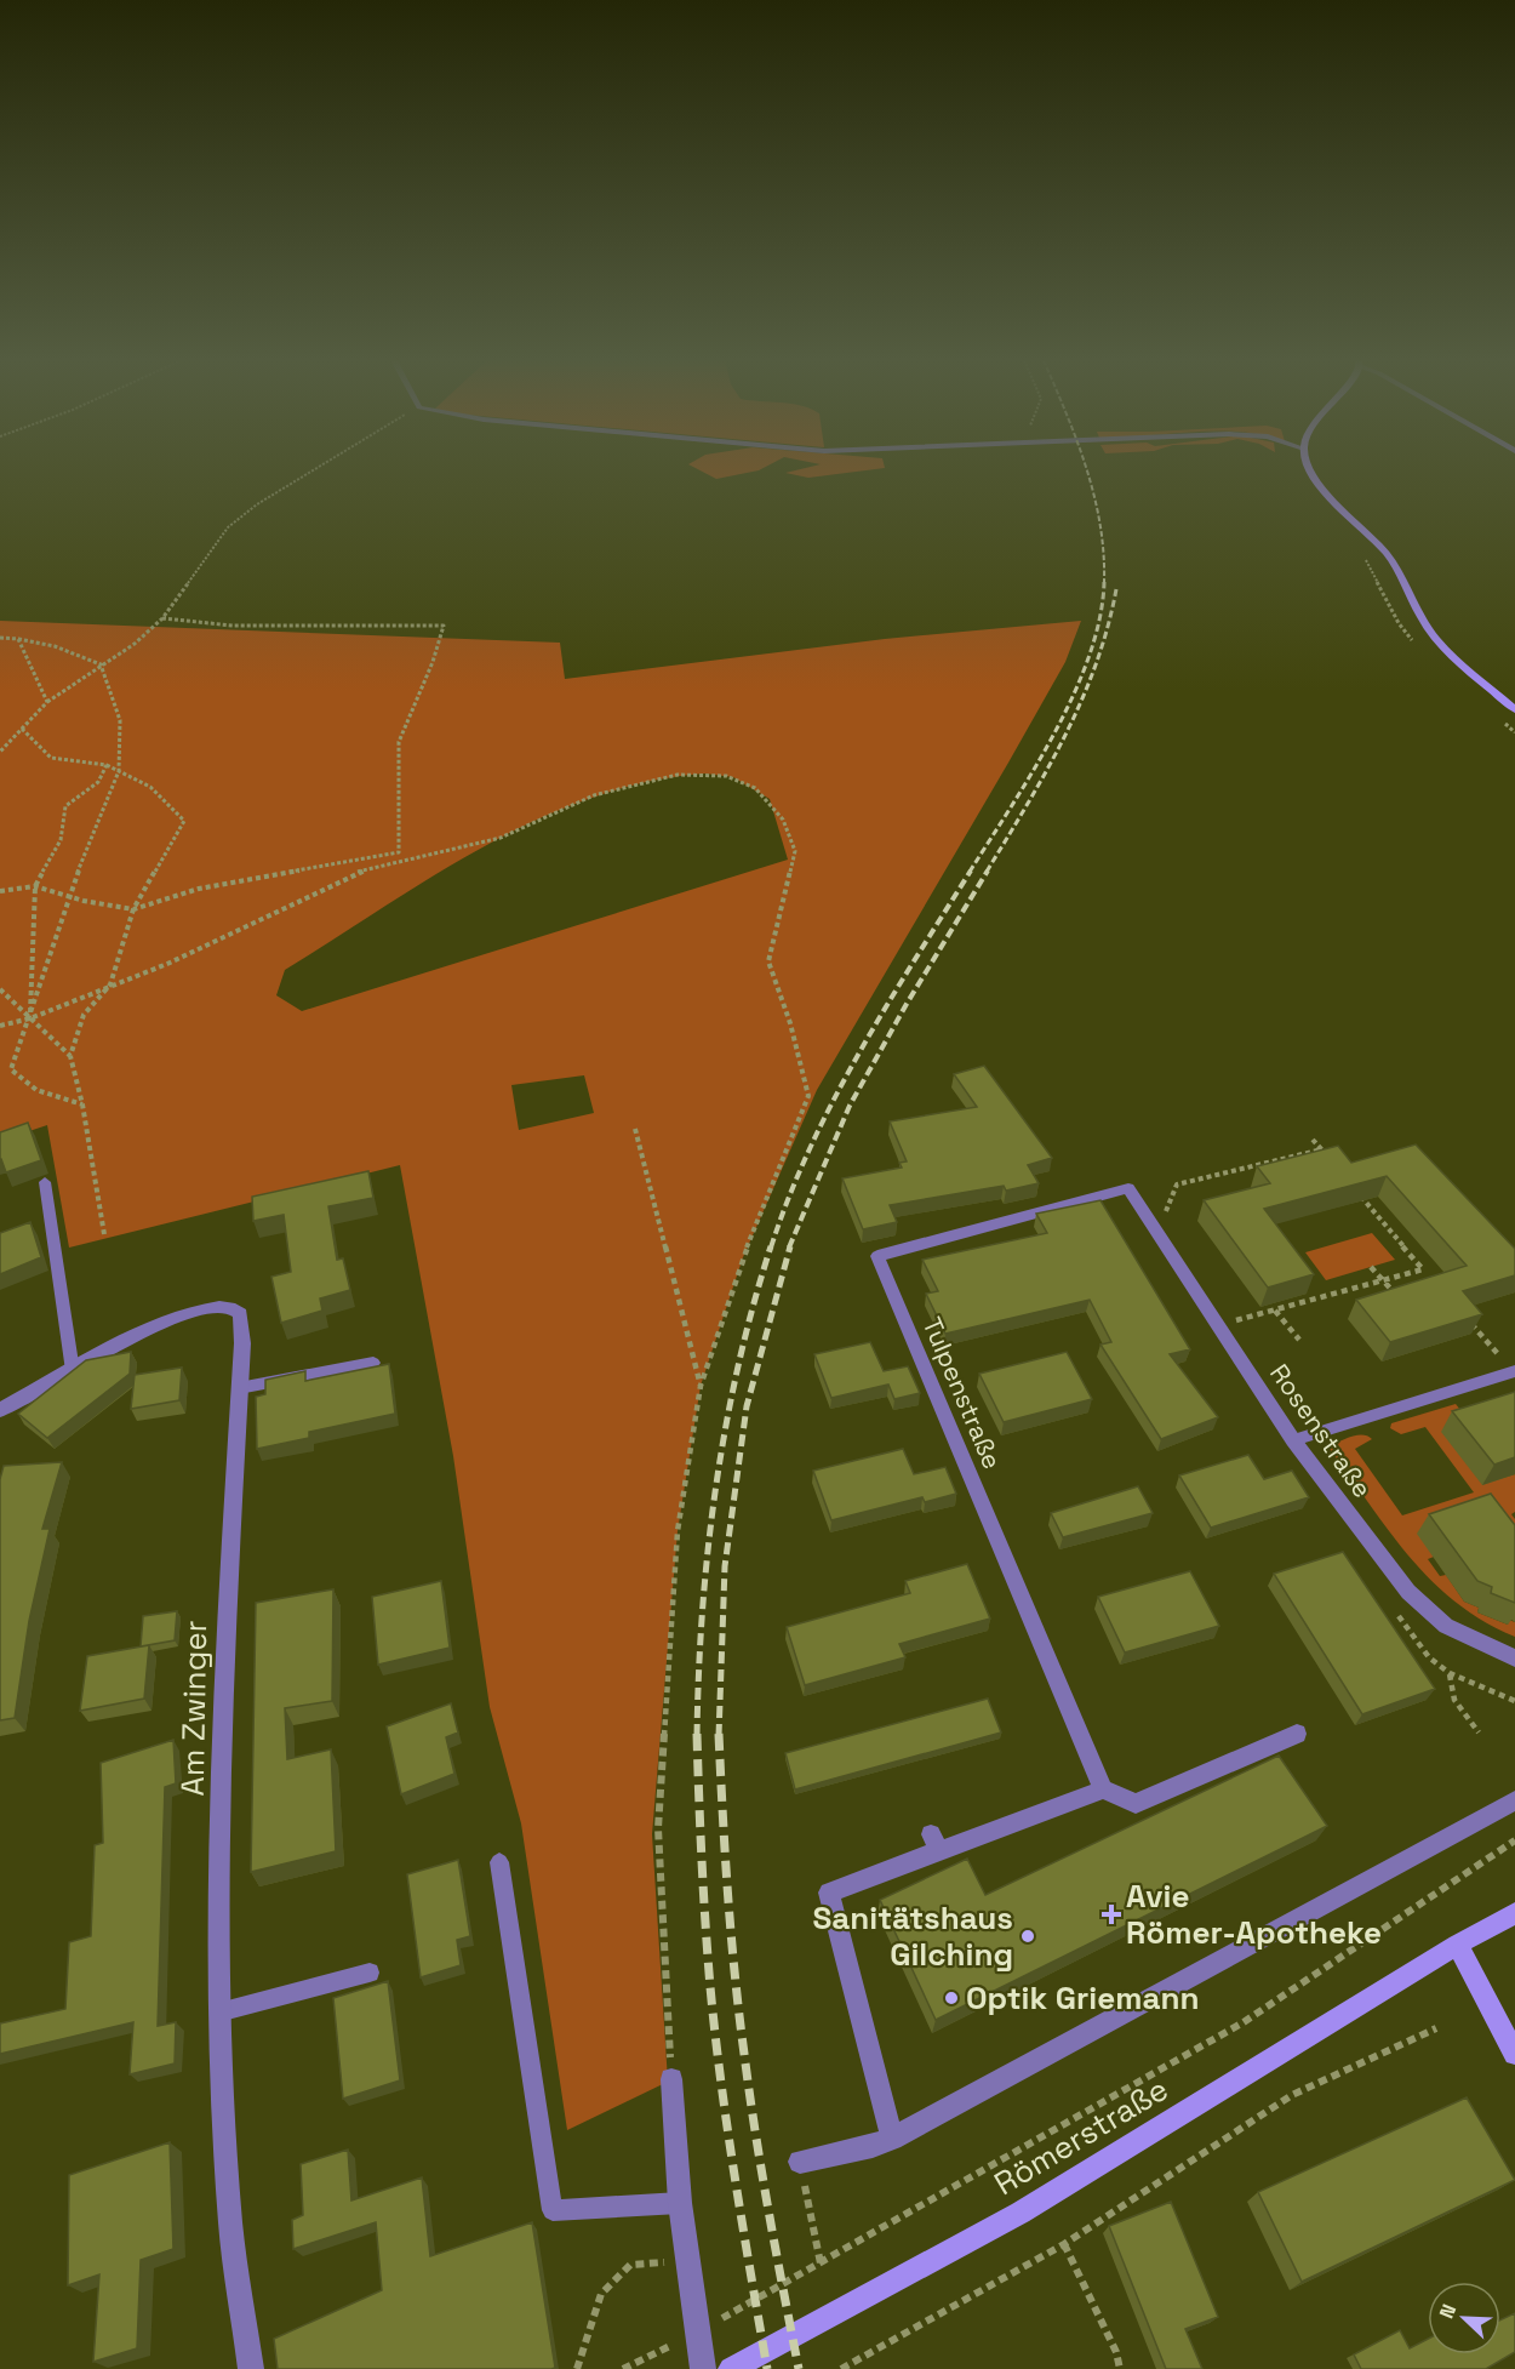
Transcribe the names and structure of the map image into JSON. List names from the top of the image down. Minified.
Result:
{"streets":{"street":["Tulpenstraße","Rosenstraße","Am Zwinger","Römerstraße"]},"crossings":[["Tulpenstraße","Rosenstraße"]],"places":{"health":["Avie Römer-Apotheke"],"other":["Sanitätshaus Gilching","Optik Griemann"]},"north":"top left"}
